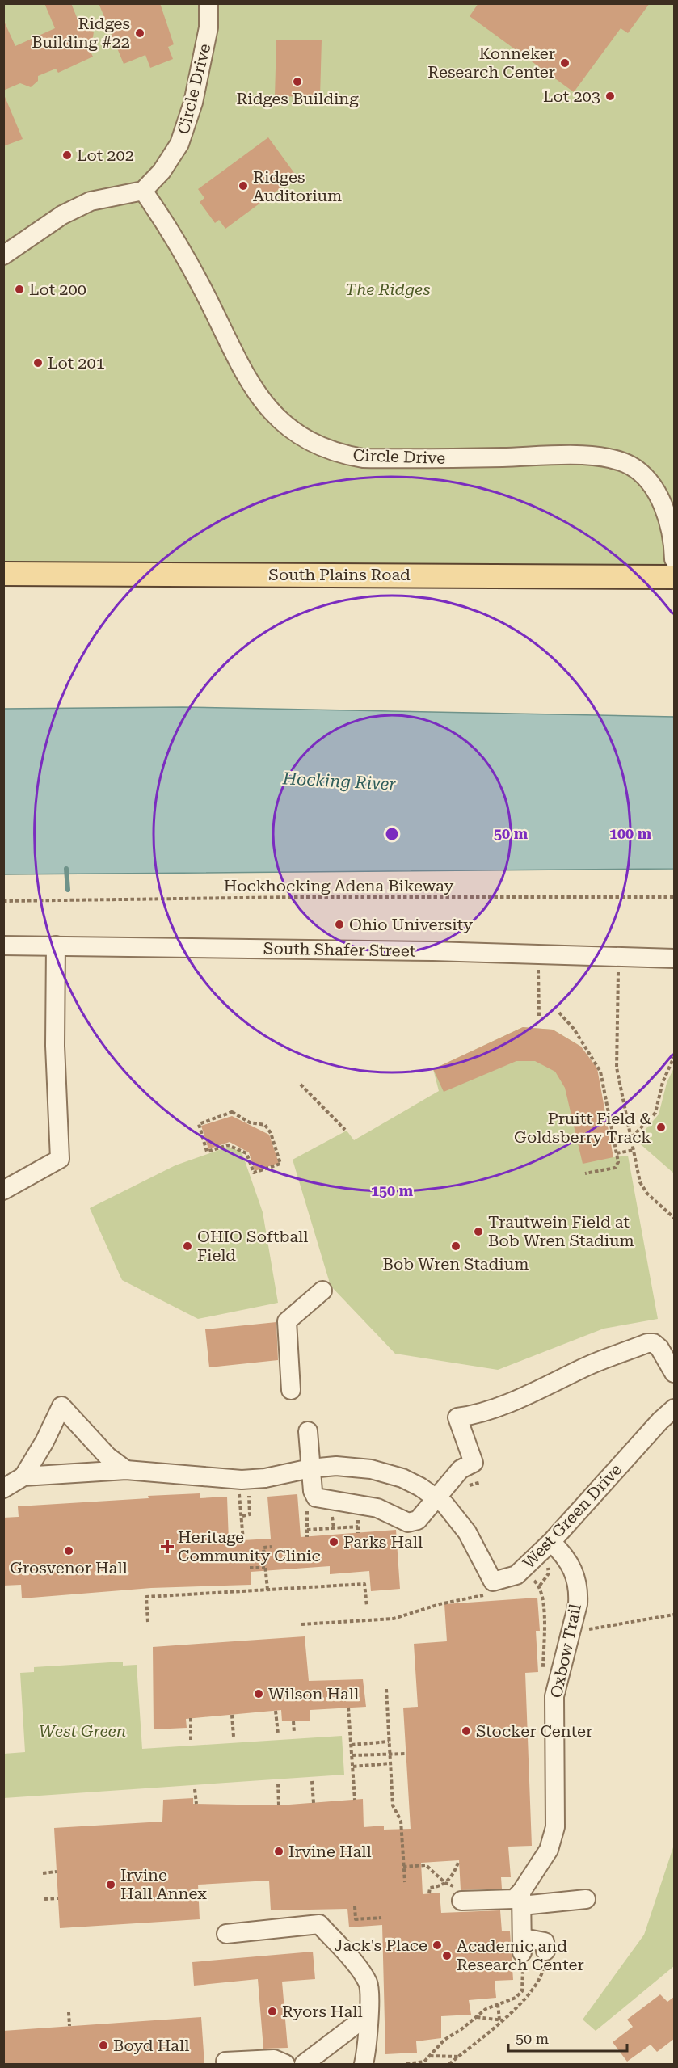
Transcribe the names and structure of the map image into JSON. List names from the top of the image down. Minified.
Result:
{"streets":{"main road":["South Plains Road"],"street":["Circle Drive","South Shafer Street","West Green Drive","Oxbow Trail"],"path":["Hockhocking Adena Bikeway"]},"crossings":[["West Green Drive","Oxbow Trail"]],"water":["Hocking River"],"parks":["The Ridges","West Green"],"places":{"other":["Ridges Building #22","Konneker Research Center","Ridges Building","Lot 203","Lot 202","Ridges Auditorium","Lot 200","Lot 201","Ohio University","Pruitt Field & Goldsberry Track","Trautwein Field at Bob Wren Stadium","OHIO Softball Field","Bob Wren Stadium","Parks Hall","Grosvenor Hall","Wilson Hall","Stocker Center","Irvine Hall","Irvine Hall Annex","Jack's Place","Academic and Research Center","Ryors Hall","Boyd Hall"],"health":["Heritage Community Clinic"]},"scale_bar":"50 m","rings":["50 m","100 m","150 m"]}
